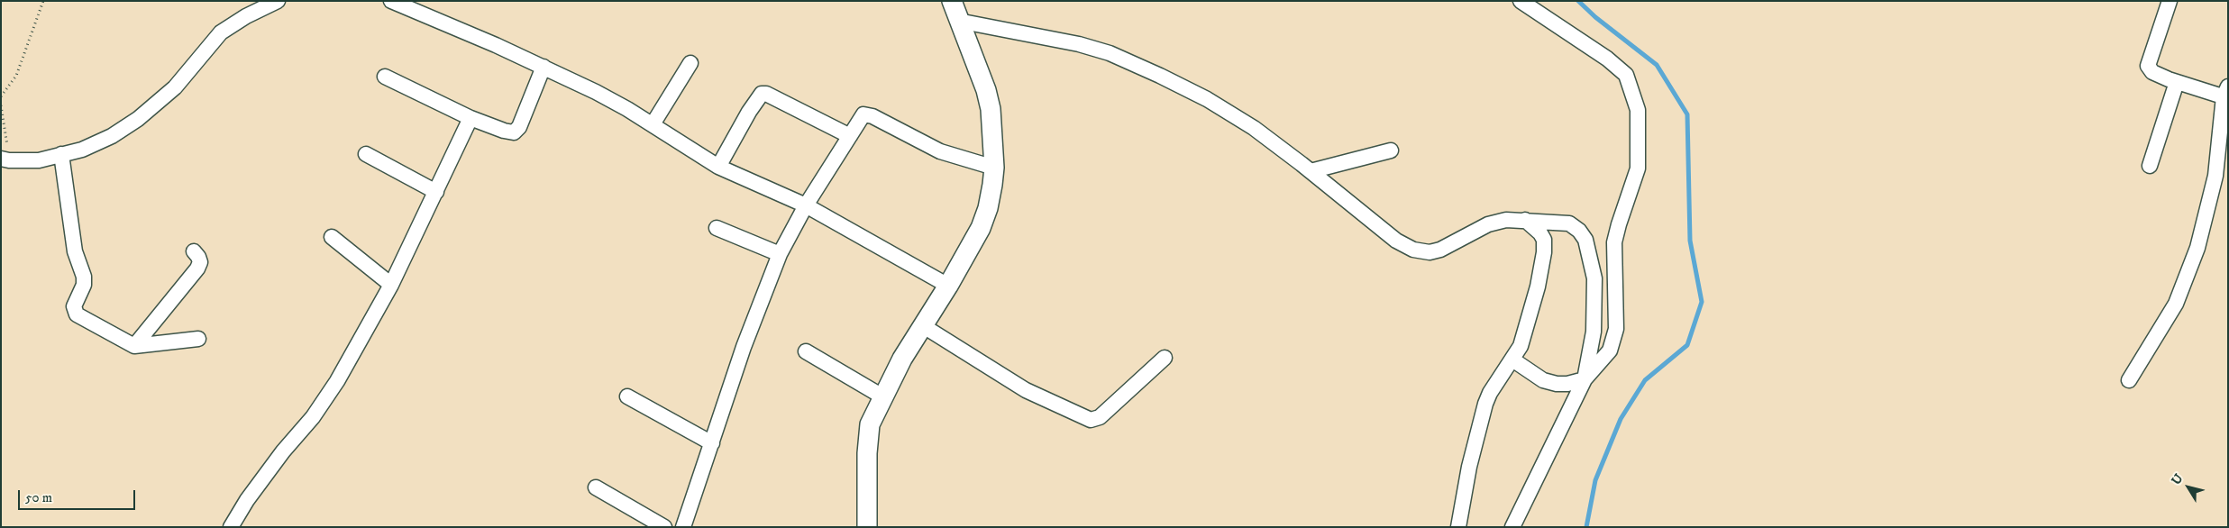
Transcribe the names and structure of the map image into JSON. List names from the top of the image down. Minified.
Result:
{"scale_bar":"50 m","north":"top left"}
